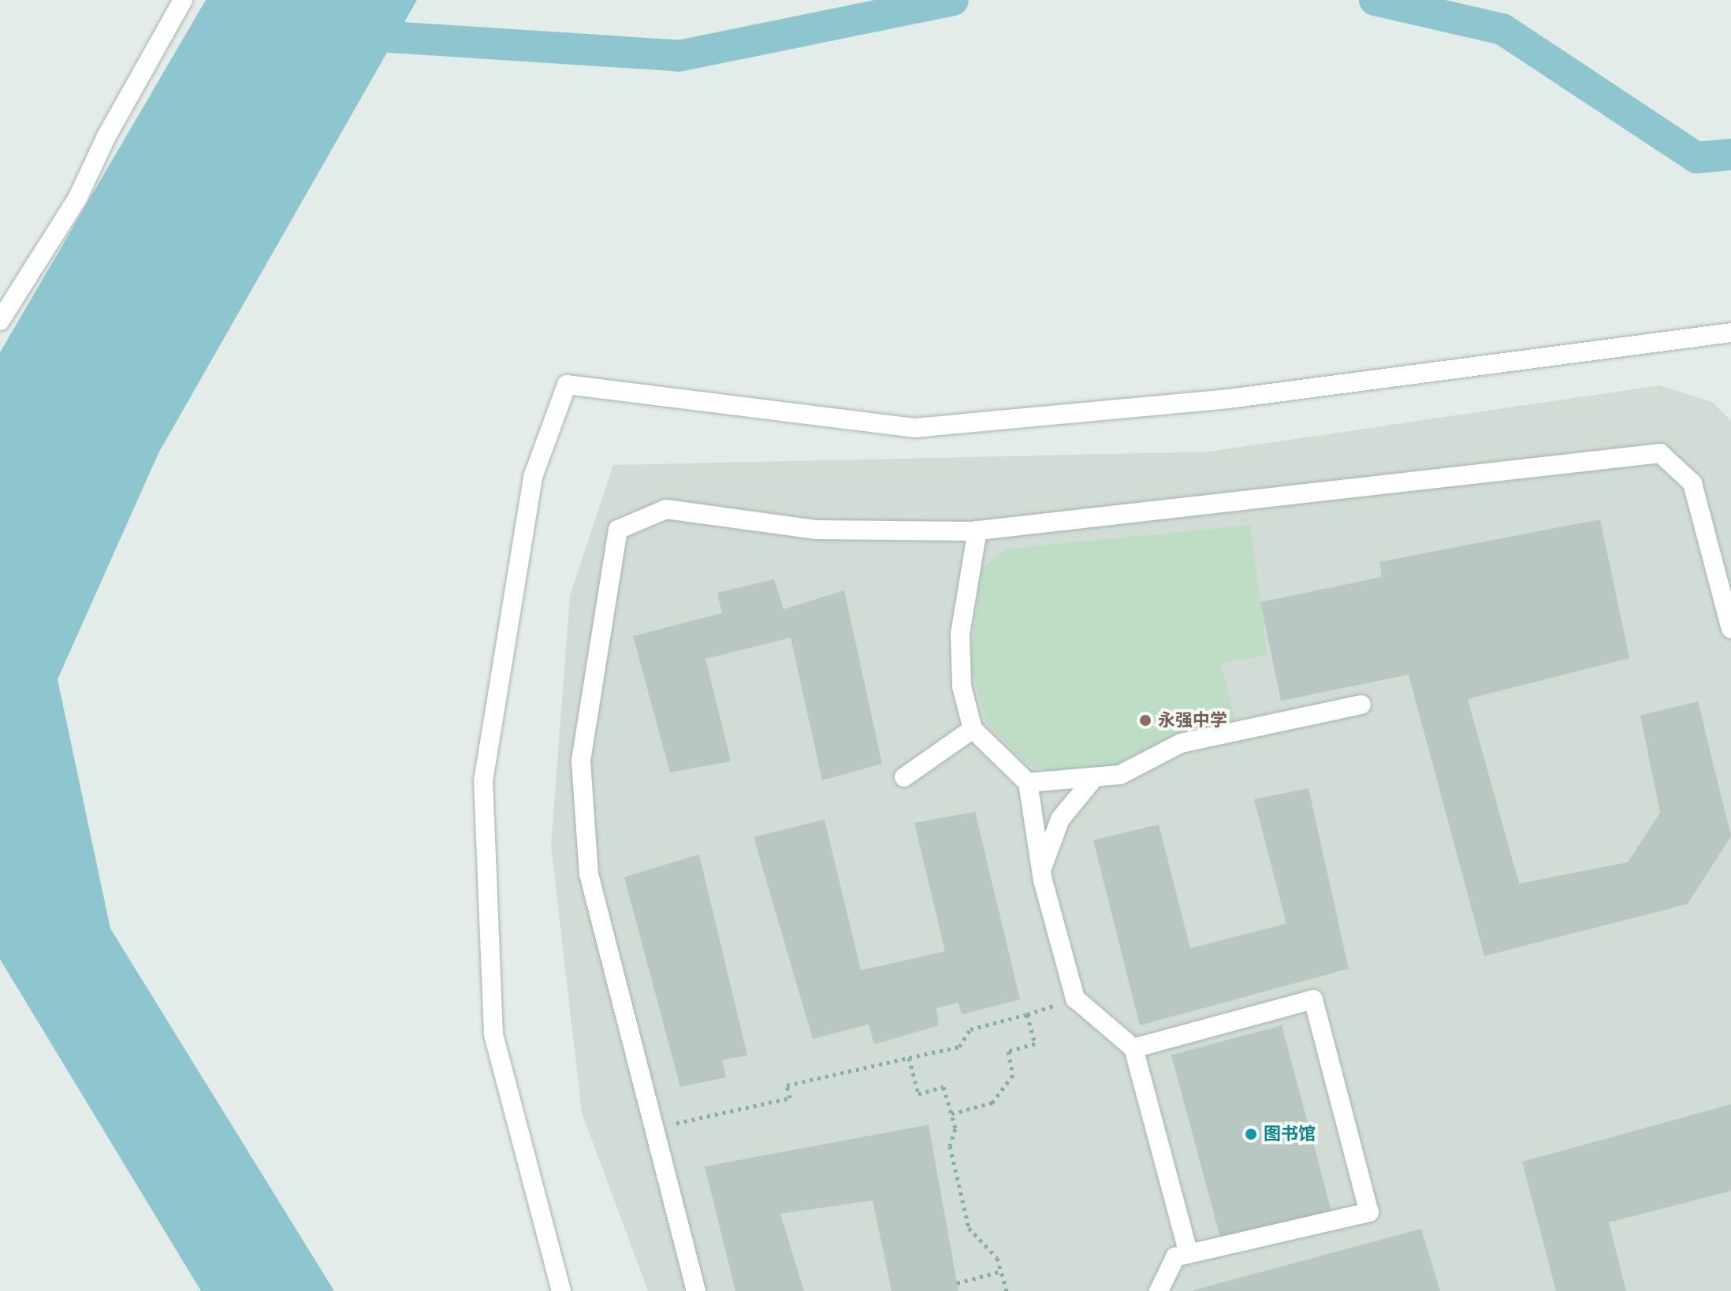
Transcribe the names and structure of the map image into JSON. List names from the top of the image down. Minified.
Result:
{"places":["永强中学","图书馆"]}
